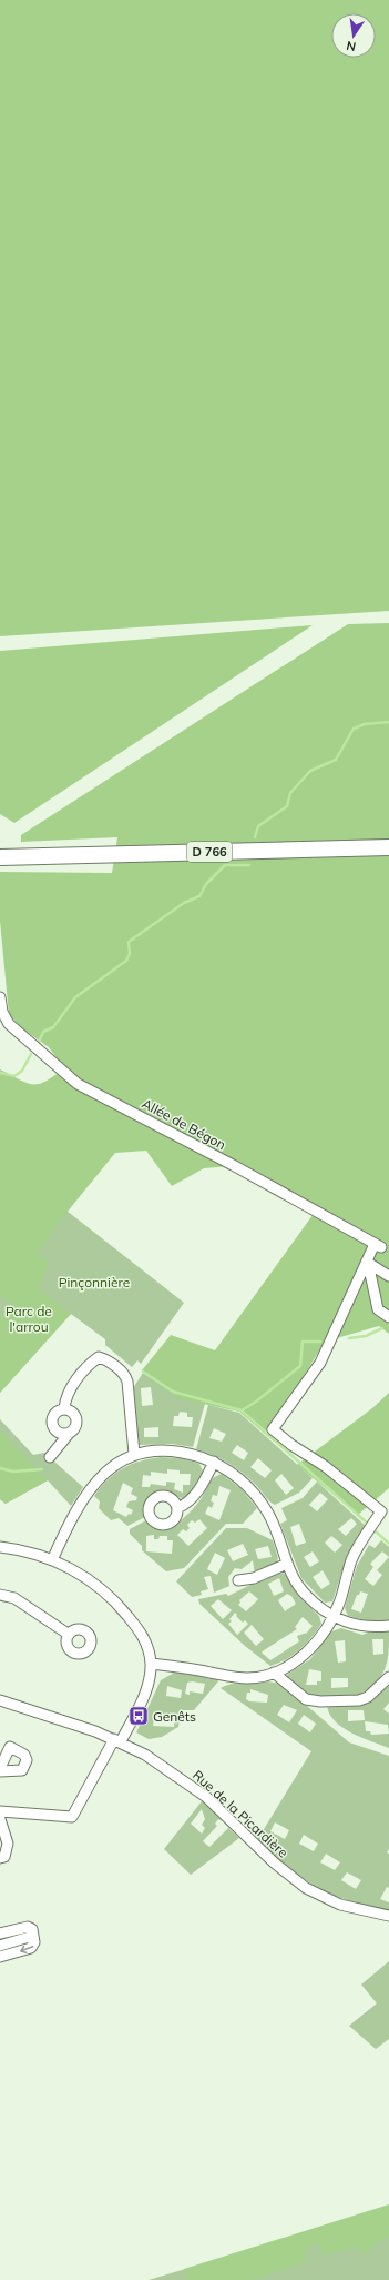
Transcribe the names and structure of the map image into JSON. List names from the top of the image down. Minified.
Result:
{"streets":{"main road":["D 766"],"street":["Allée de Bégon","Rue de la Picardière"]},"parks":["Pinçonnière","Parc de l'arrou"],"places":{"bus stop":["Genêts"]},"north":"bottom"}
